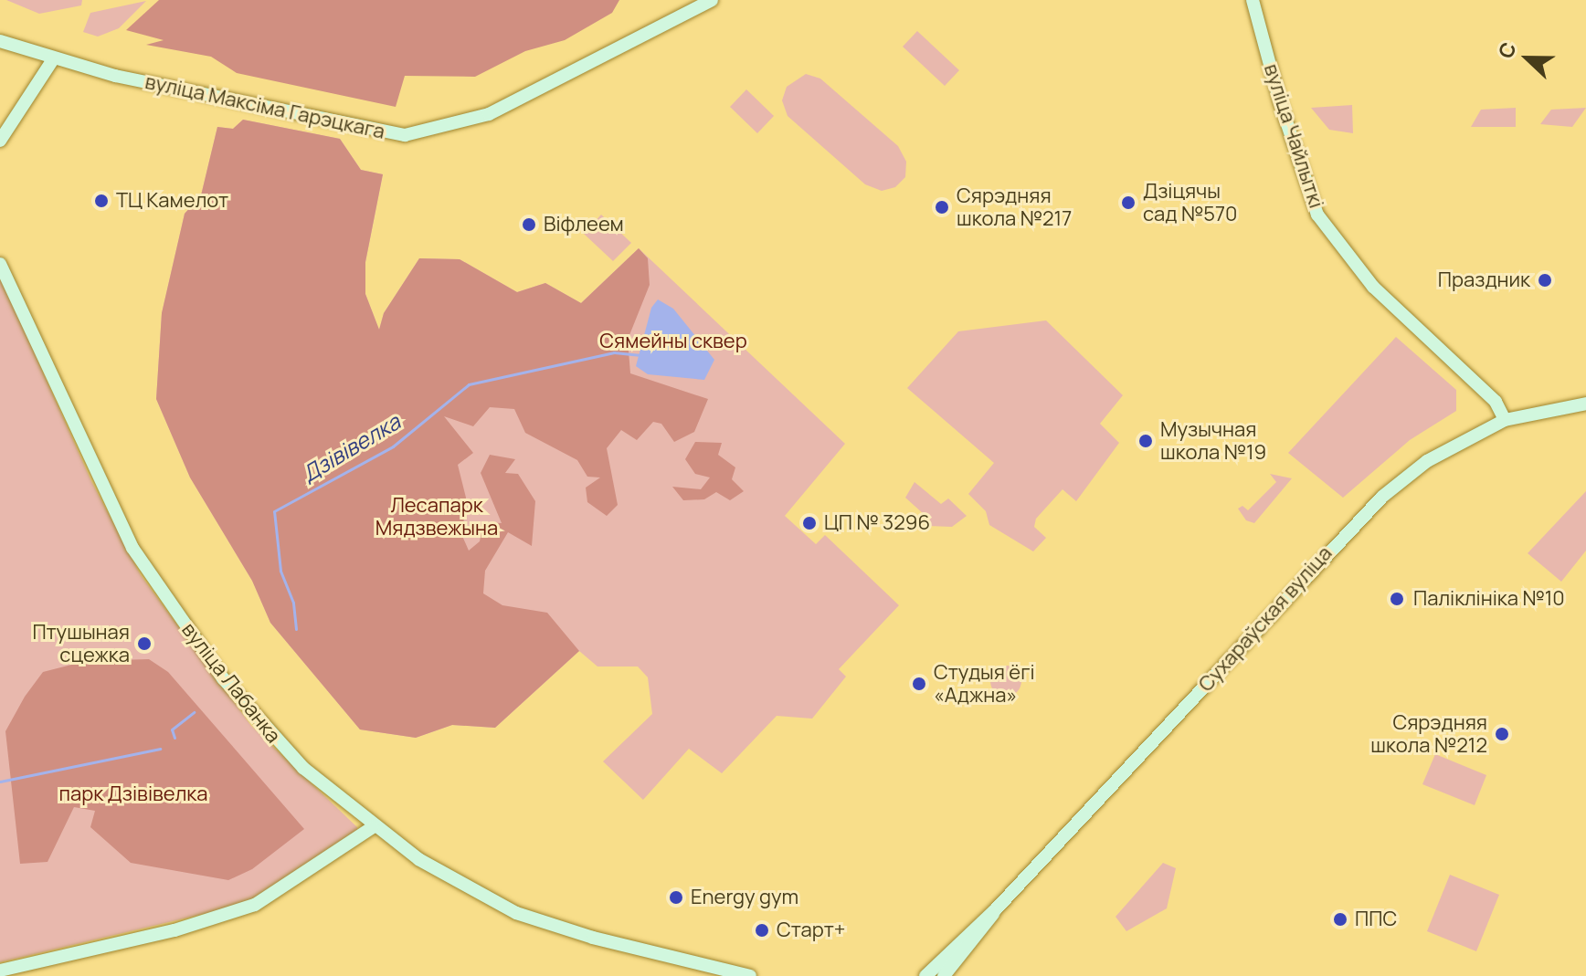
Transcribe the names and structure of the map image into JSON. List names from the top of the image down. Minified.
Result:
{"streets":{"main road":["вуліца Максіма Гарэцкага","вуліца Чайлыткі","Сухараўская вуліца","вуліца Лабанка"]},"crossings":[["вуліца Чайлыткі","Сухараўская вуліца"]],"water":["Дзівівелка"],"parks":["Сямейны сквер","Лесапарк Мядзвежына","парк Дзівівелка"],"places":["ТЦ Камелот","Дзіцячы сад №570","Сярэдняя школа №217","Віфлеем","Праздник","Музычная школа №19","ЦП № 3296","Паліклініка №10","Птушыная сцежка","Студыя ёгі «Аджна»","Сярэдняя школа №212","Energy gym","ППС","Старт+"],"north":"left"}
